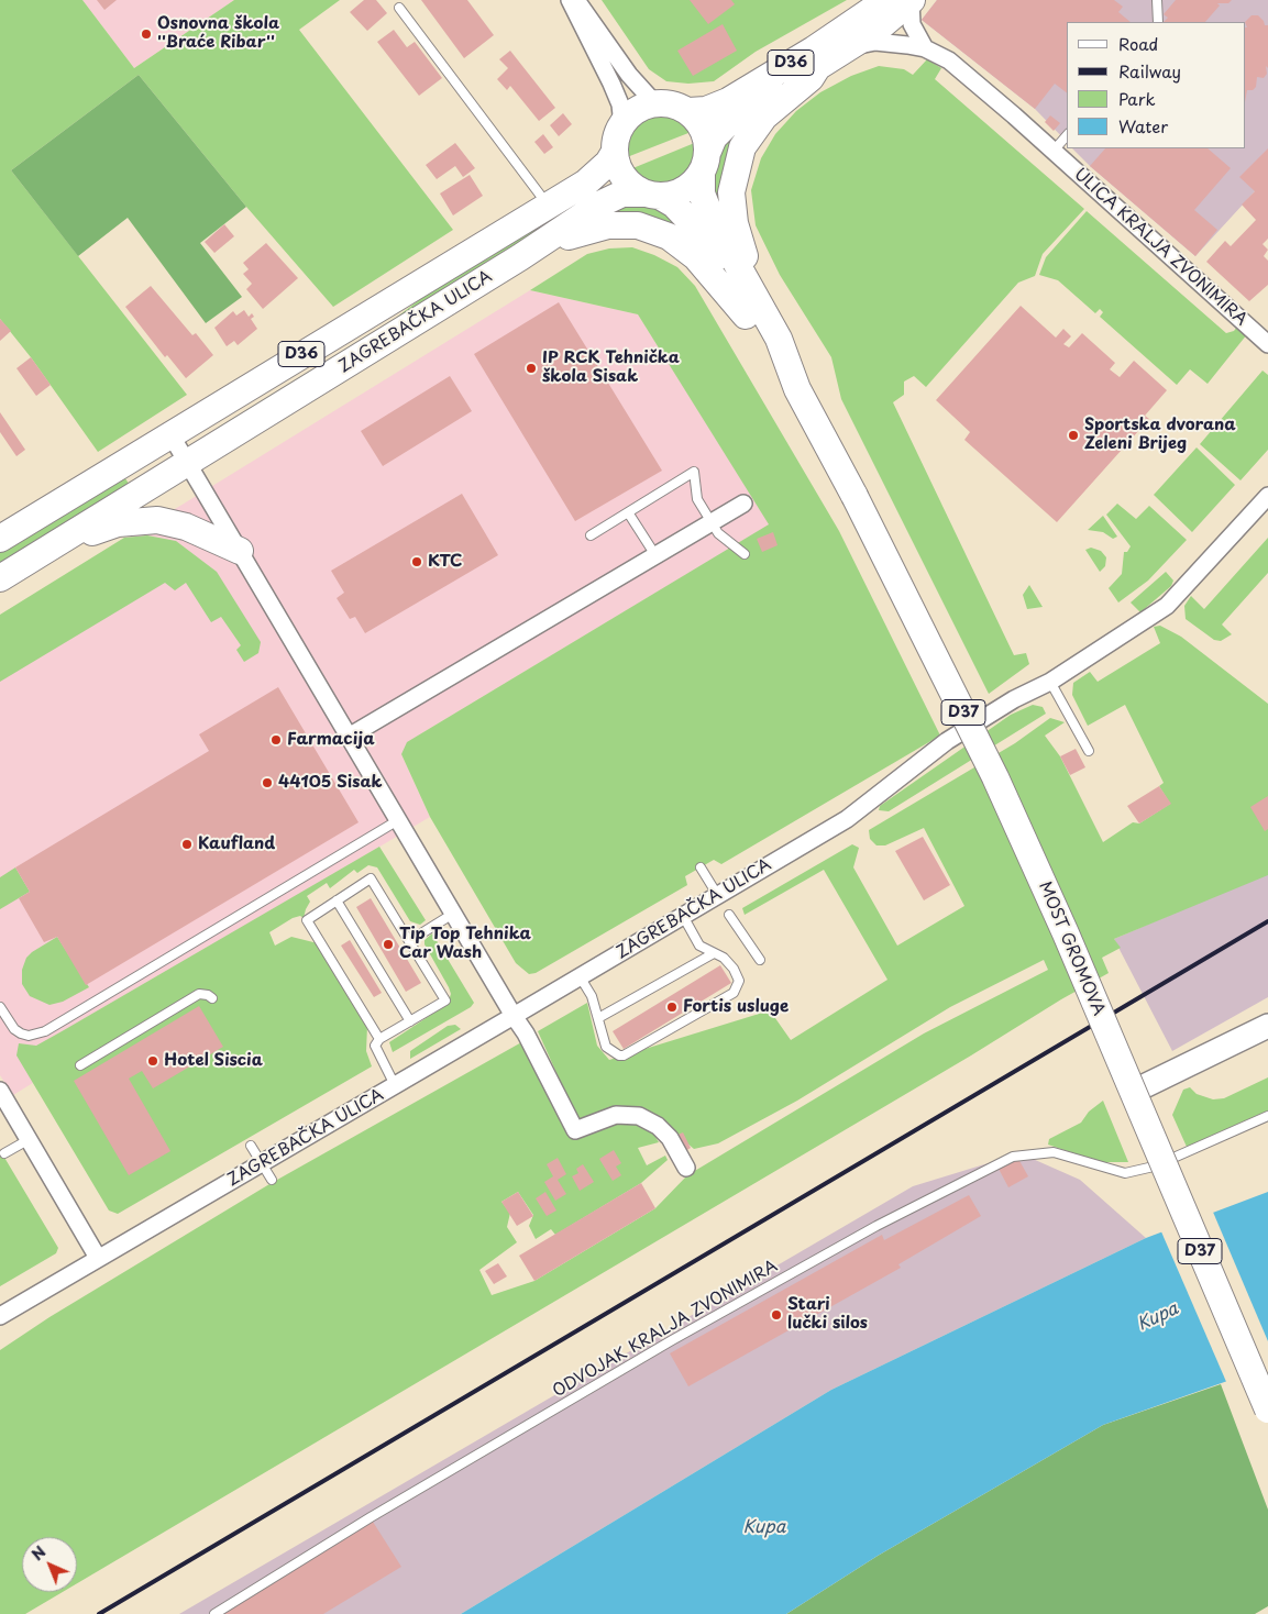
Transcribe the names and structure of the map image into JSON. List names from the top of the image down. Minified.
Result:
{"streets":{"main road":["D36","ZAGREBAČKA ULICA","D37","MOST GROMOVA"],"street":["ULICA KRALJA ZVONIMIRA"],"lane":["ODVOJAK KRALJA ZVONIMIRA"]},"crossings":[["D36","ULICA KRALJA ZVONIMIRA"],["D36","ZAGREBAČKA ULICA"]],"water":["Kupa"],"places":["Osnovna škola ''Braće Ribar''","IP RCK Tehnička škola Sisak","Sportska dvorana Zeleni Brijeg","KTC","Farmacija","44105 Sisak","Kaufland","Tip Top Tehnika Car Wash","Fortis usluge","Hotel Siscia","Stari lučki silos"],"legend":["Road","Railway","Park","Water"],"north":"top left"}
